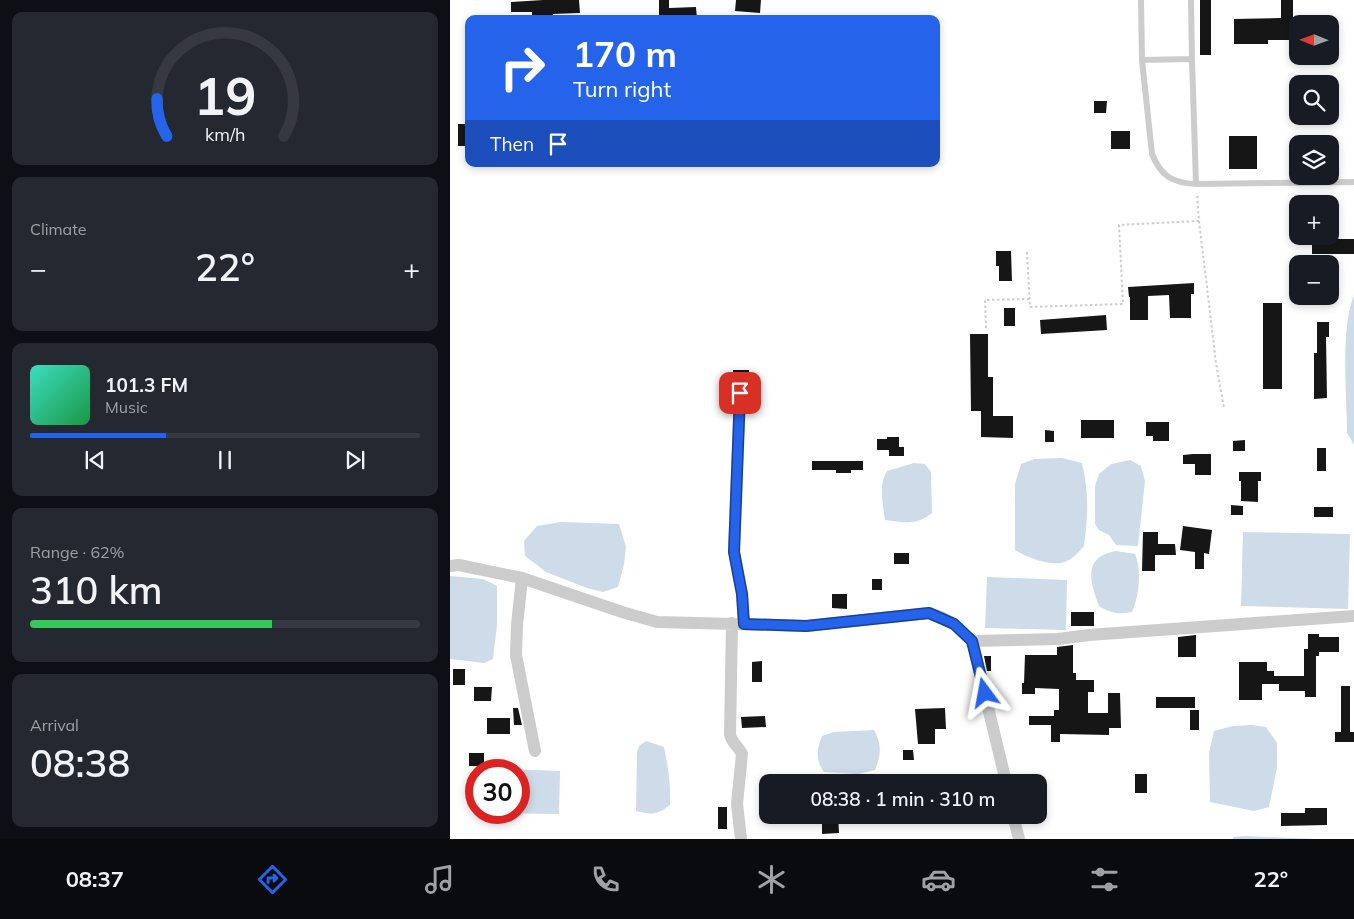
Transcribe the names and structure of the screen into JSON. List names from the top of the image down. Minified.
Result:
{"north":"left","page":{"map_buttons":["+","−"],"turn":["170 m","Turn right"],"then":"Then","tile":["Climate",["Range · 62%","310 km"],["Arrival","08:38"]],"heat":["−","22°","+"],"song":["101.3 FM","Music"],"limit":"30","trip":"08:38 · 1 min · 310 m","tabs":["08:37","22°"],"gauge":["19","km/h"]}}
